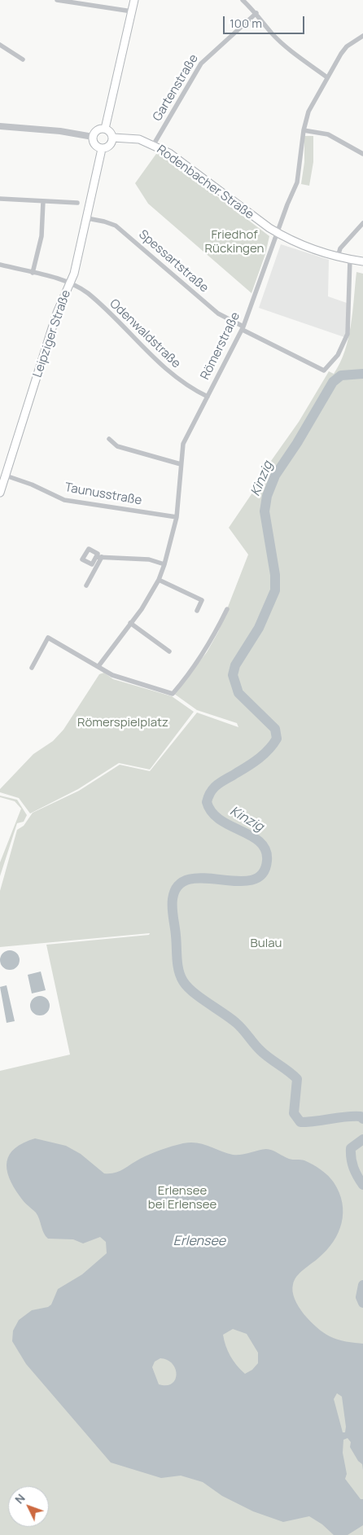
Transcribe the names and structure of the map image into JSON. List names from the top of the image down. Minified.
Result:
{"streets":{"main road":["Rodenbacher Straße","Leipziger Straße"],"street":["Gartenstraße","Spessartstraße","Odenwaldstraße","Römerstraße","Taunusstraße"]},"crossings":[["Gartenstraße","Rodenbacher Straße"],["Rodenbacher Straße","Spessartstraße"],["Rodenbacher Straße","Leipziger Straße"],["Rodenbacher Straße","Römerstraße"],["Spessartstraße","Leipziger Straße"],["Spessartstraße","Römerstraße"],["Leipziger Straße","Odenwaldstraße"],["Leipziger Straße","Taunusstraße"],["Odenwaldstraße","Römerstraße"],["Römerstraße","Taunusstraße"]],"water":["Kinzig","Erlensee"],"parks":["Friedhof Rückingen","Römerspielplatz","Bulau","Erlensee bei Erlensee"],"scale_bar":"100 m","north":"top left"}
